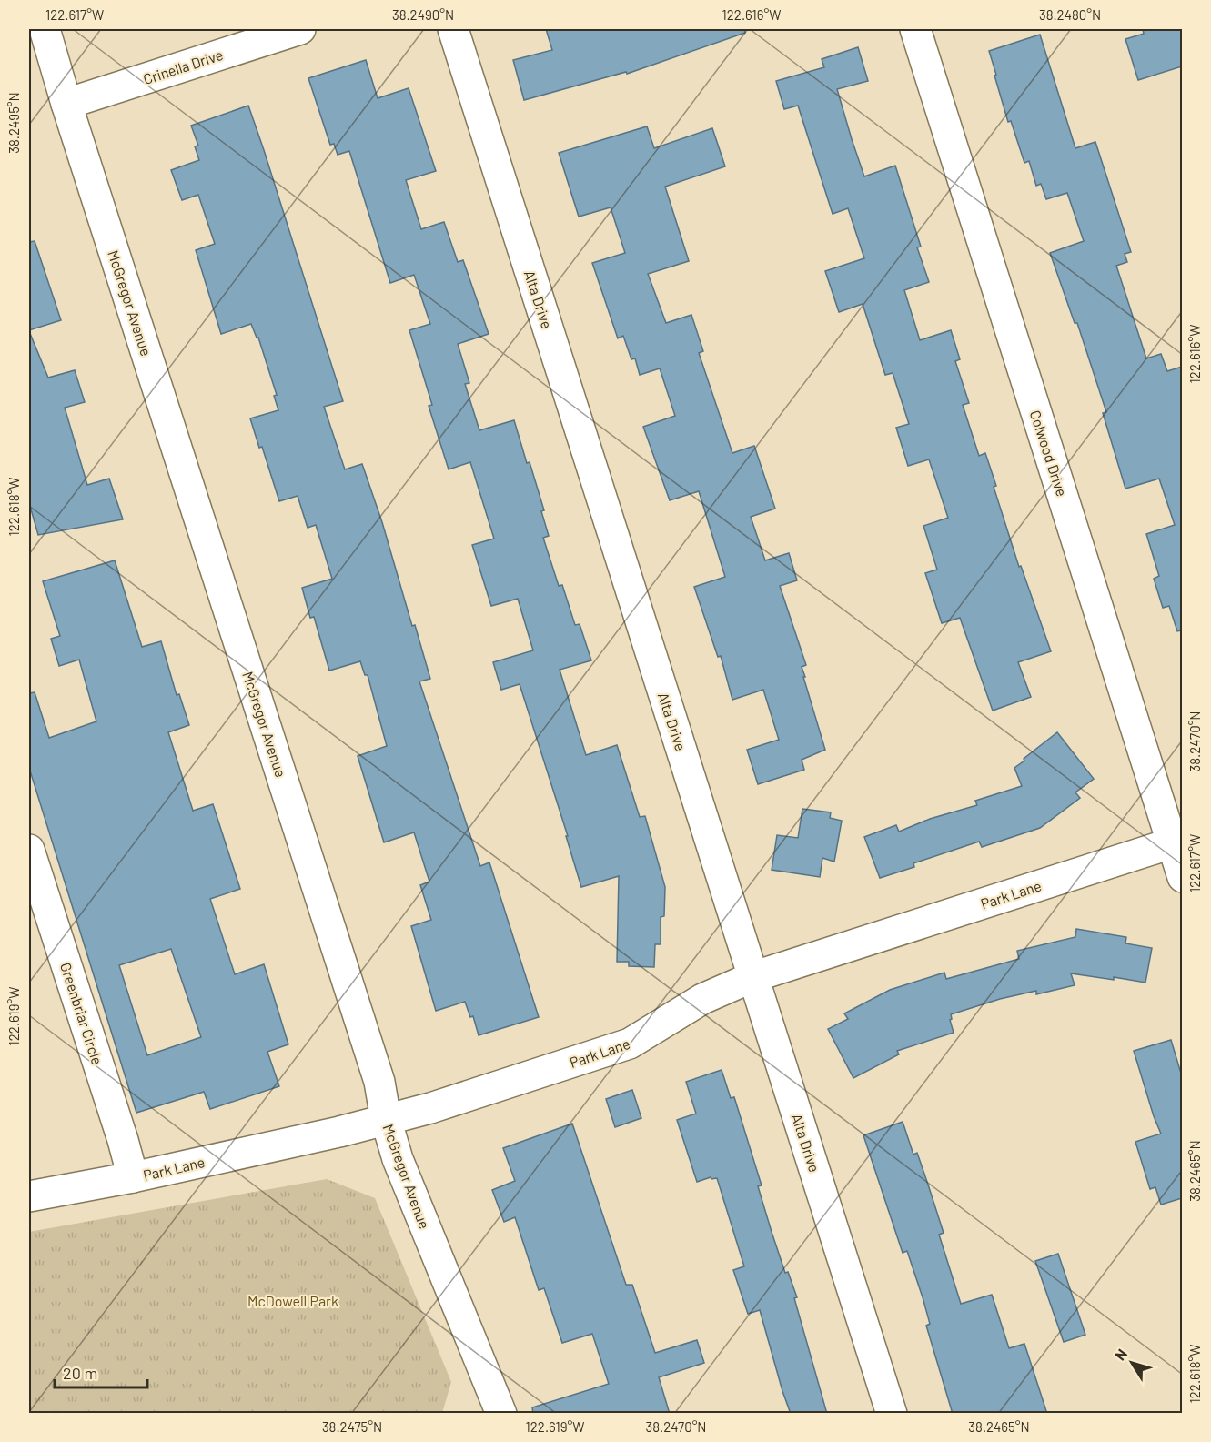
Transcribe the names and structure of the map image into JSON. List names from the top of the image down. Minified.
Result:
{"streets":{"street":["Crinella Drive","Alta Drive","McGregor Avenue","Colwood Drive","Park Lane","Greenbriar Circle"]},"crossings":[["Crinella Drive","McGregor Avenue"],["Alta Drive","Park Lane"],["McGregor Avenue","Park Lane"],["Colwood Drive","Park Lane"],["Park Lane","Greenbriar Circle"]],"parks":["McDowell Park"],"scale_bar":"20 m","north":"top left","coordinates":["122.617°W","38.2490°N","122.616°W","38.2480°N","38.2495°N","122.618°W","38.2470°N","122.619°W","38.2465°N","38.2475°N"]}
